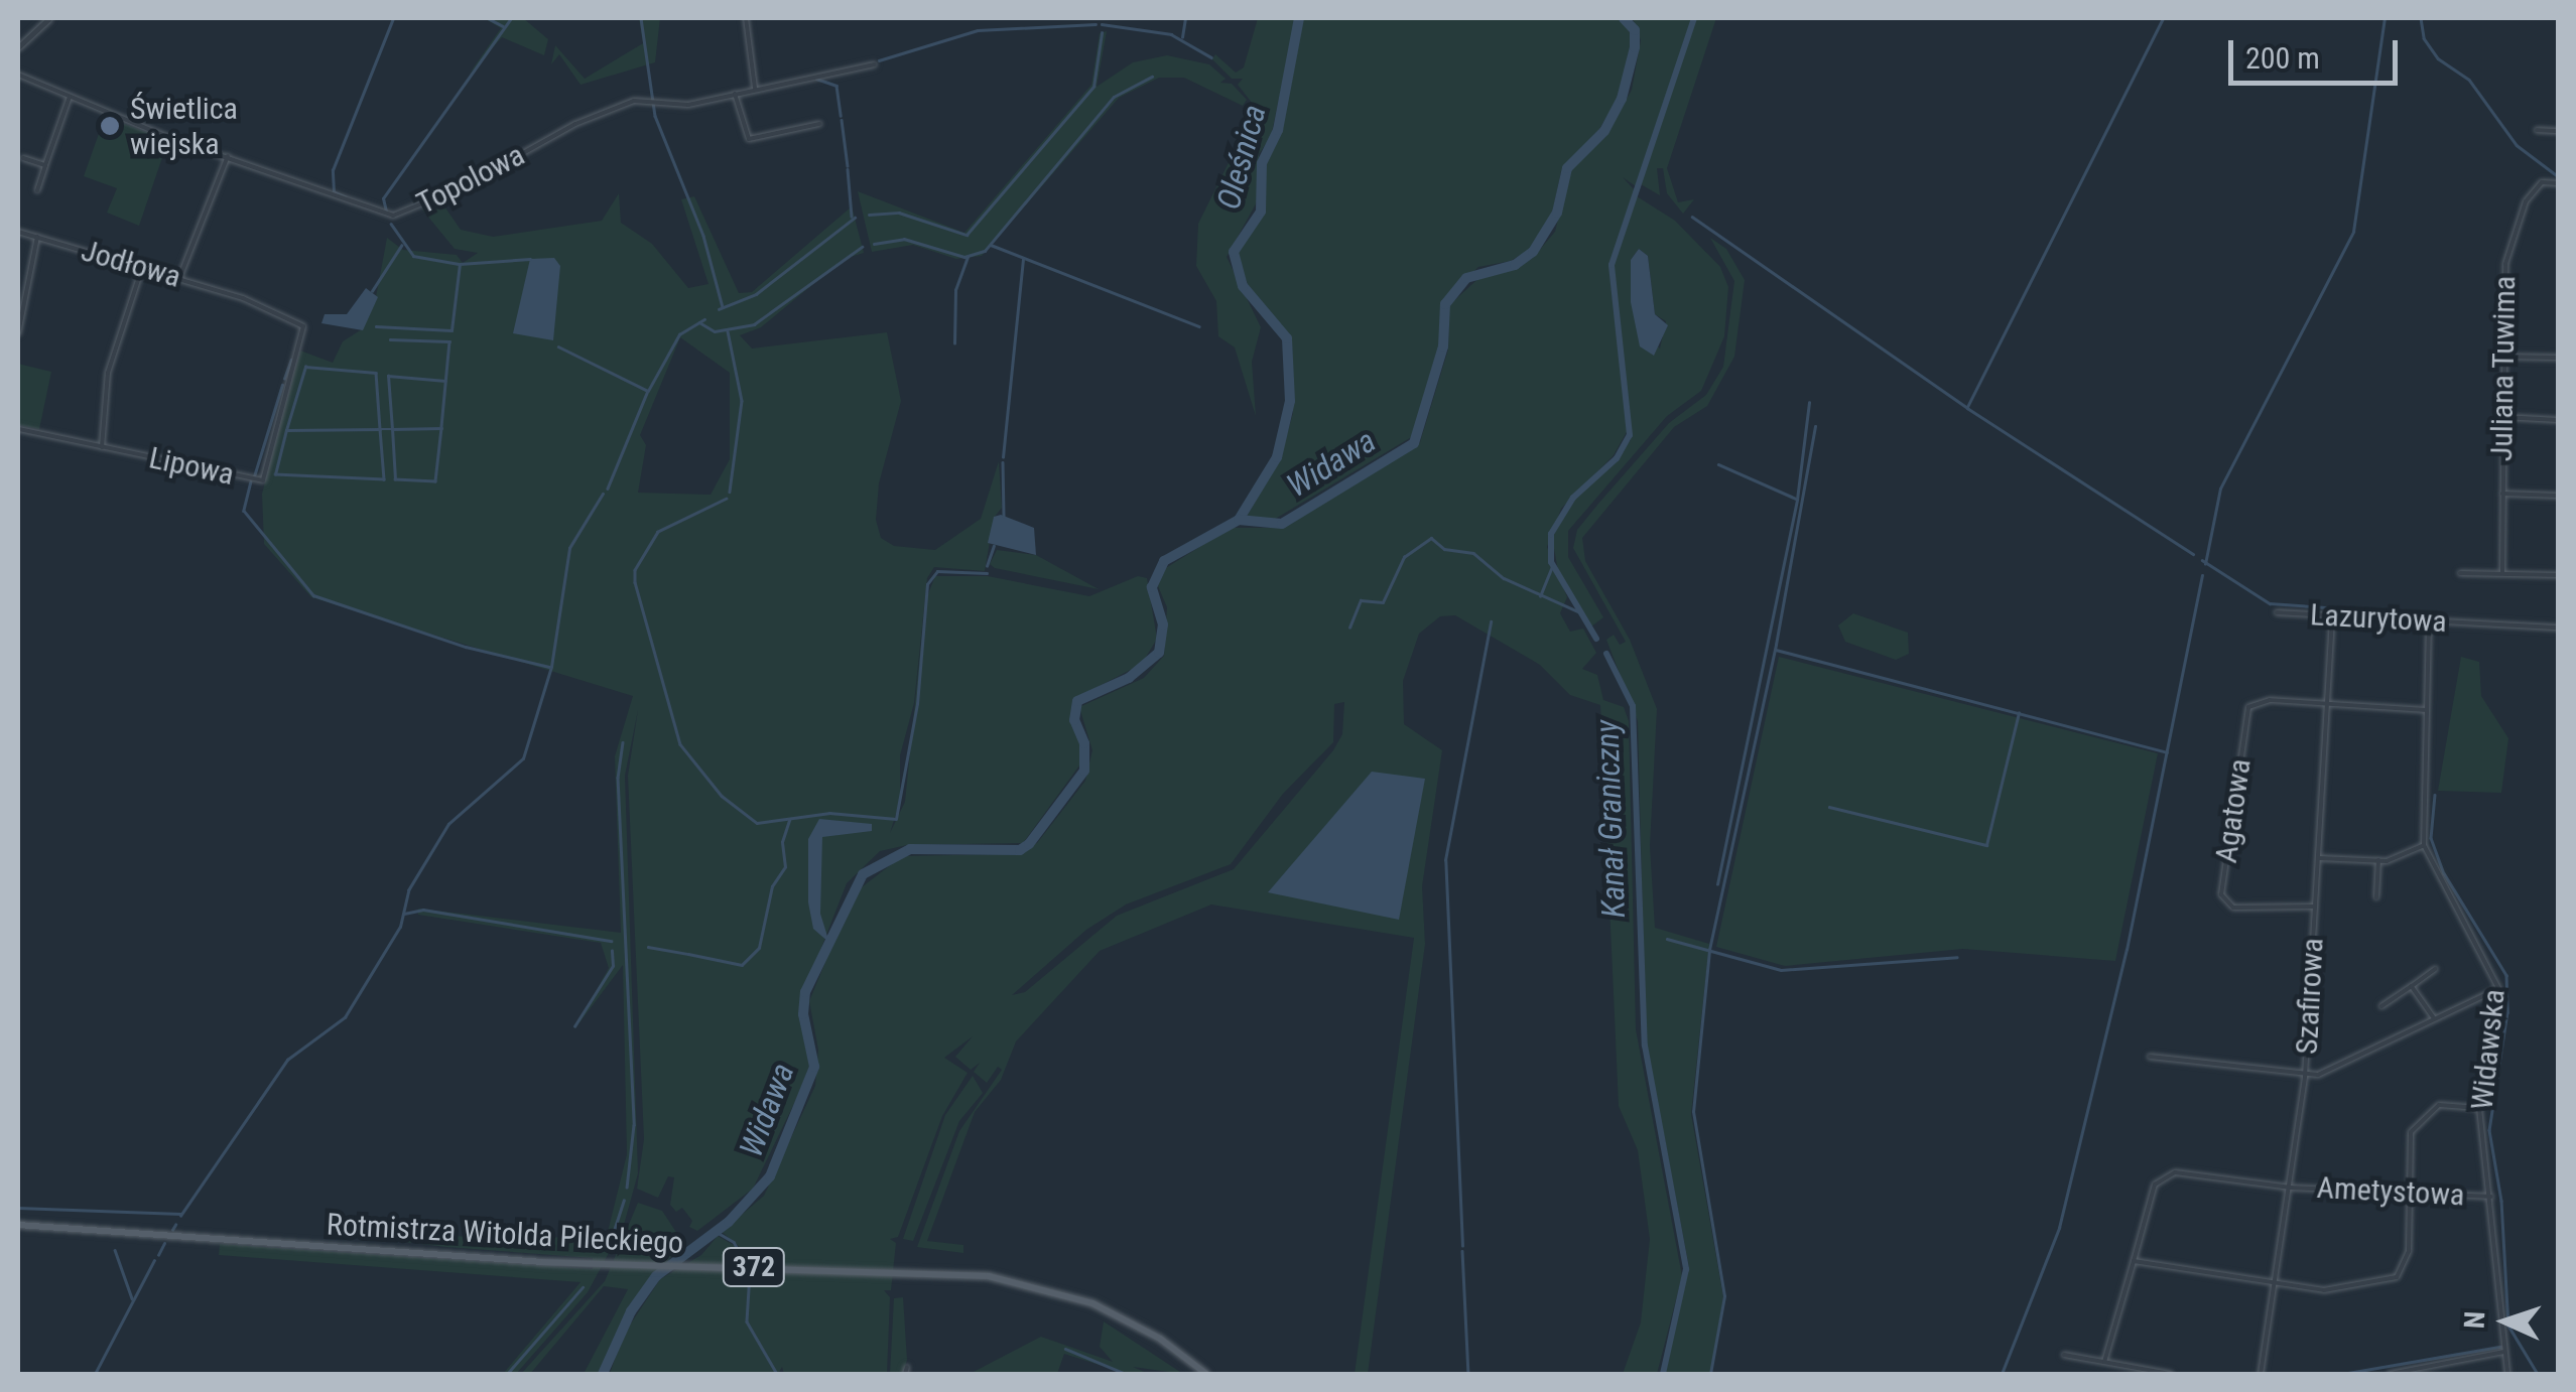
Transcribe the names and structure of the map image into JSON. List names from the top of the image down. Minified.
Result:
{"streets":{"main road":["Rotmistrza Witolda Pileckiego","372"],"street":["Topolowa","Jodłowa","Juliana Tuwima","Lipowa","Lazurytowa","Agatowa","Szafirowa","Widawska","Ametystowa"]},"crossings":[["Jodłowa","Lipowa"],["Lazurytowa","Szafirowa"],["Lazurytowa","Widawska"],["Agatowa","Szafirowa"],["Szafirowa","Ametystowa"],["Widawska","Ametystowa"]],"water":["Oleśnica","Widawa","Kanał Graniczny"],"places":["Świetlica wiejska"],"scale_bar":"200 m","north":"left"}
